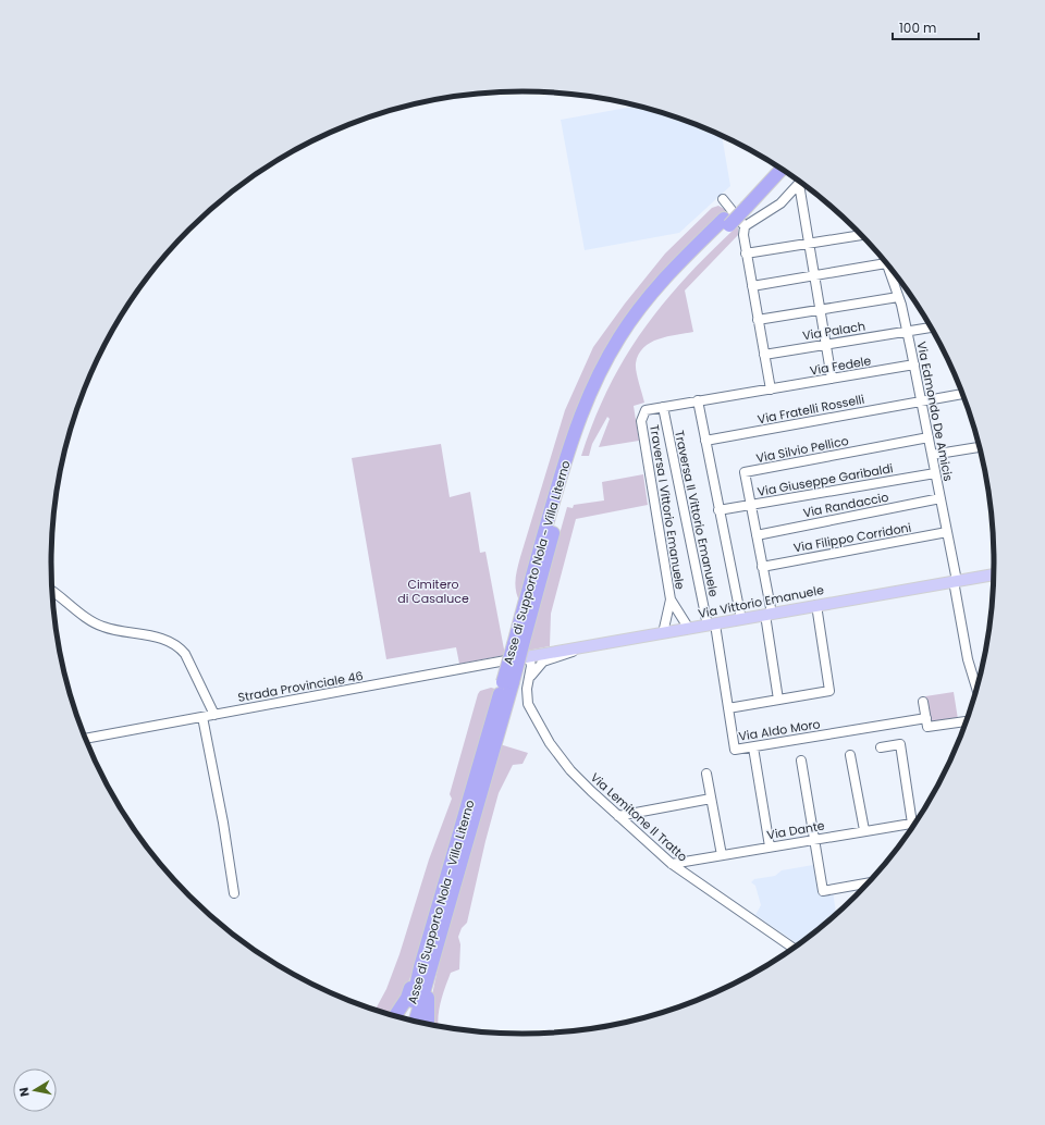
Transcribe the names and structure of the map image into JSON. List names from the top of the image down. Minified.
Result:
{"streets":{"highway":["Asse di Supporto Nola - Villa Literno"],"main road":["Via Vittorio Emanuele"],"street":["Via Palach","Via Fedele","Via Fratelli Rosselli","Via Edmondo De Amicis","Via Silvio Pellico","Via Giuseppe Garibaldi","Via Randaccio","Traversa I Vittorio Emanuele","Traversa II Vittorio Emanuele","Via Filippo Corridoni","Strada Provinciale 46","Via Aldo Moro","Via Lemitone II Tratto","Via Dante"]},"crossings":[["Via Palach","Via Edmondo De Amicis"],["Via Fedele","Via Edmondo De Amicis"],["Via Fedele","Traversa I Vittorio Emanuele"],["Via Fedele","Traversa II Vittorio Emanuele"],["Via Fratelli Rosselli","Via Edmondo De Amicis"],["Via Edmondo De Amicis","Via Silvio Pellico"],["Via Edmondo De Amicis","Via Giuseppe Garibaldi"],["Via Edmondo De Amicis","Via Randaccio"],["Via Edmondo De Amicis","Via Filippo Corridoni"],["Via Edmondo De Amicis","Via Vittorio Emanuele"],["Via Silvio Pellico","Via Giuseppe Garibaldi"],["Via Silvio Pellico","Via Randaccio"],["Via Silvio Pellico","Via Filippo Corridoni"],["Via Silvio Pellico","Via Vittorio Emanuele"],["Traversa I Vittorio Emanuele","Traversa II Vittorio Emanuele"],["Traversa I Vittorio Emanuele","Via Vittorio Emanuele"],["Traversa II Vittorio Emanuele","Via Vittorio Emanuele"],["Traversa II Vittorio Emanuele","Via Aldo Moro"],["Via Vittorio Emanuele","Strada Provinciale 46"],["Via Vittorio Emanuele","Via Aldo Moro"],["Via Vittorio Emanuele","Via Lemitone II Tratto"],["Strada Provinciale 46","Via Lemitone II Tratto"],["Via Lemitone II Tratto","Via Dante"]],"parks":["Cimitero di Casaluce"],"scale_bar":"100 m","north":"left"}
